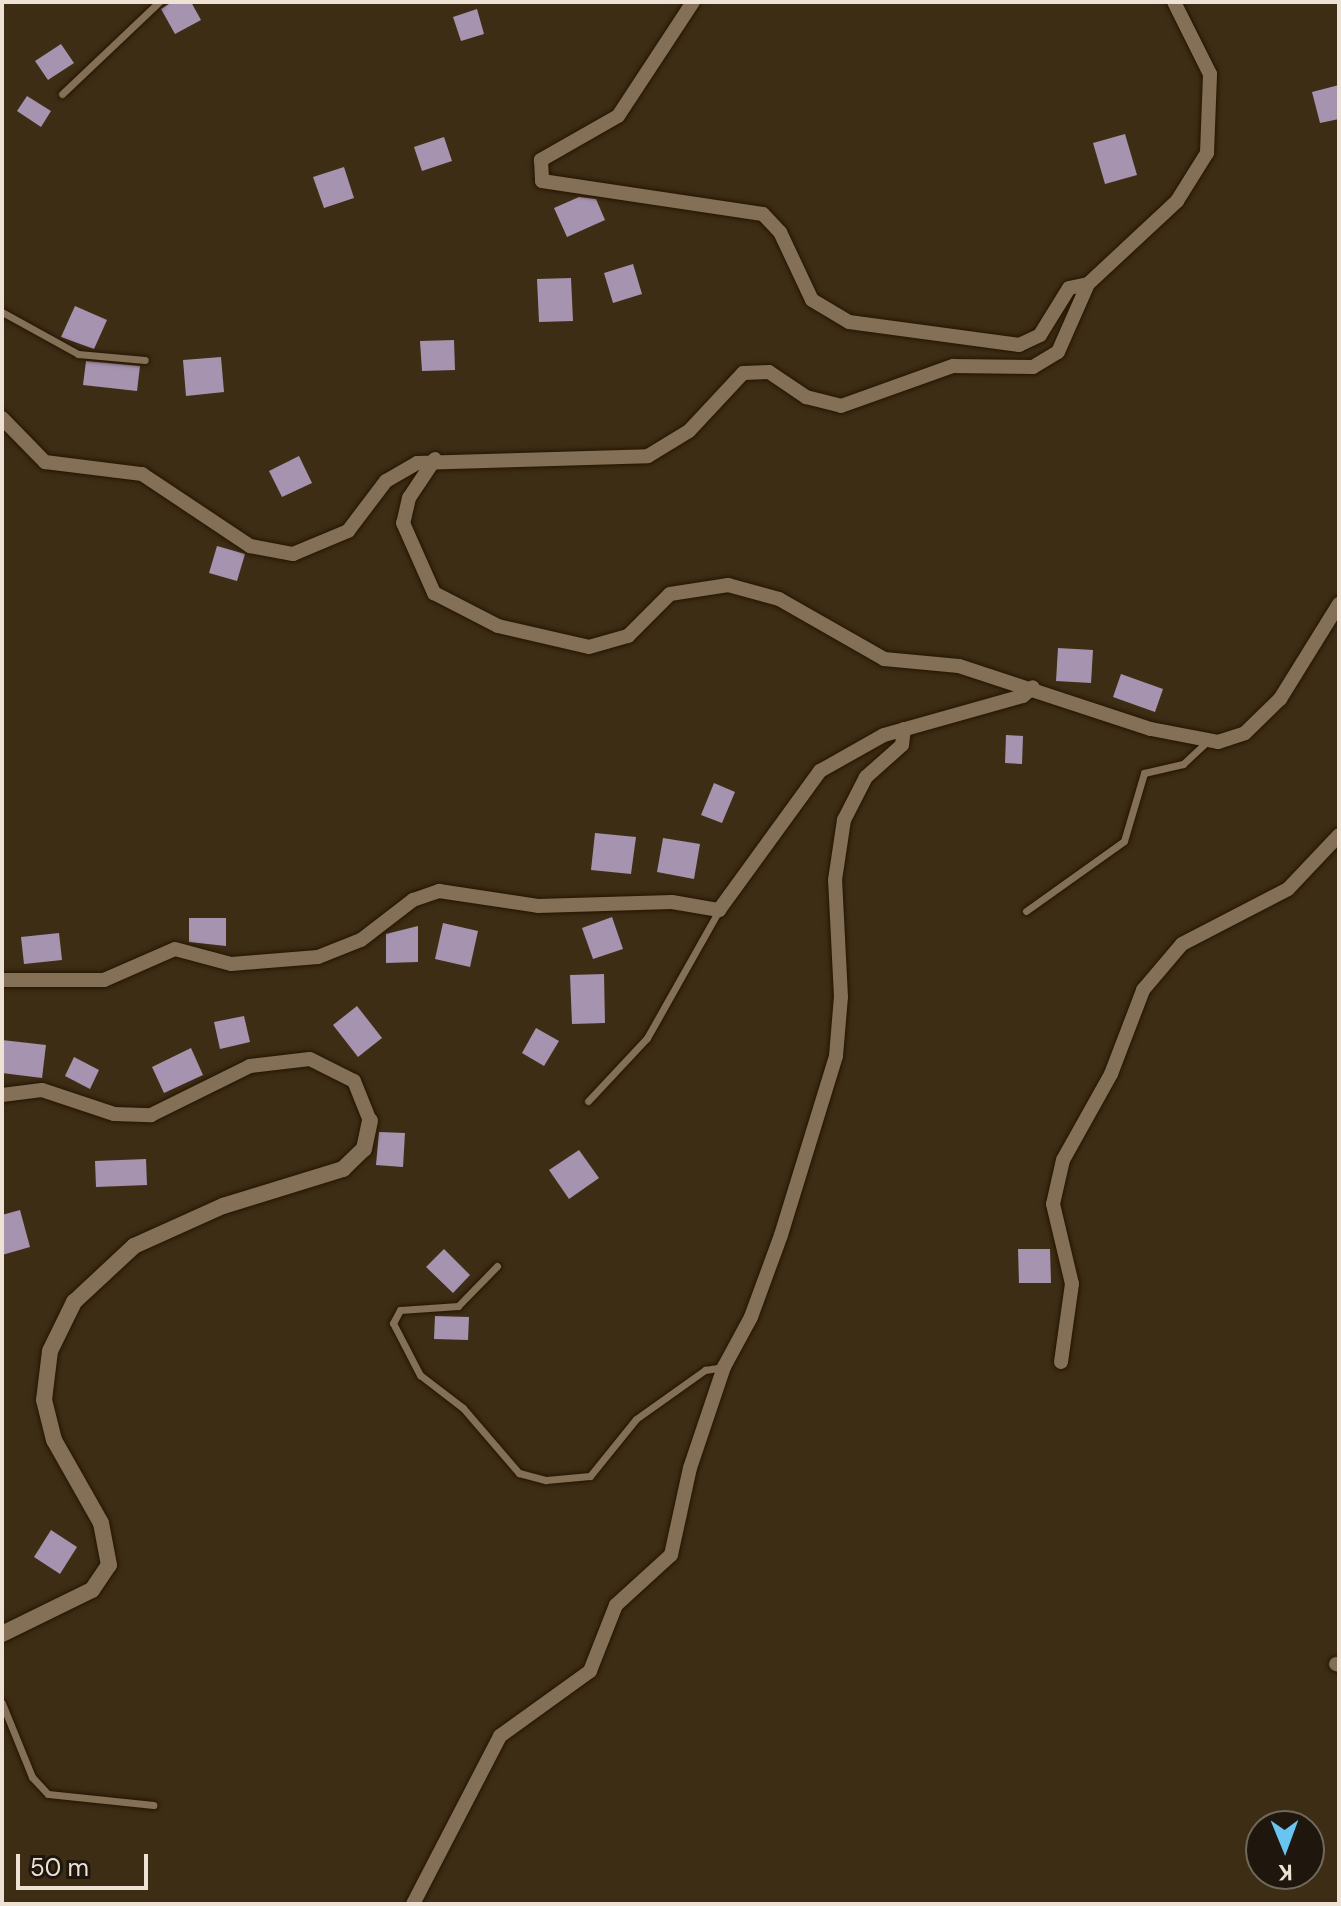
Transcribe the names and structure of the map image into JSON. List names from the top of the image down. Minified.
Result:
{"scale_bar":"50 m","north":"bottom"}
